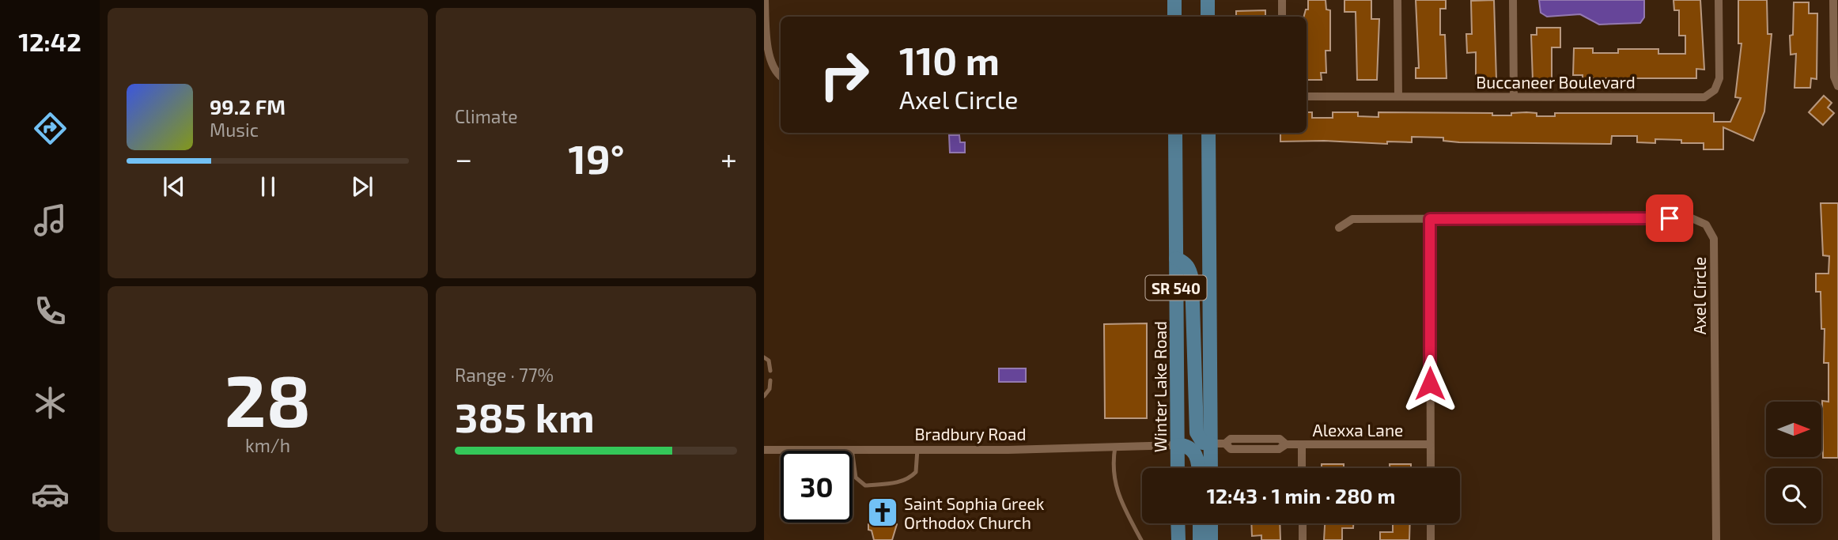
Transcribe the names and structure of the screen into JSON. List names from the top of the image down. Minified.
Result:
{"streets":{"main road":["SR 540","Winter Lake Road"],"street":["Buccaneer Boulevard","Axel Circle","Alexxa Lane","Bradbury Road"]},"crossings":[["SR 540","Alexxa Lane"],["Winter Lake Road","Bradbury Road"]],"places":{"church":["Saint Sophia Greek Orthodox Church"]},"north":"right","page":{"tabs":"12:42","tile":["Climate",["28","km/h"],["Range · 77%","385 km"]],"turn":["110 m","Axel Circle"],"song":["99.2 FM","Music"],"heat":["−","19°","+"],"limit":"30","trip":"12:43 · 1 min · 280 m"}}
